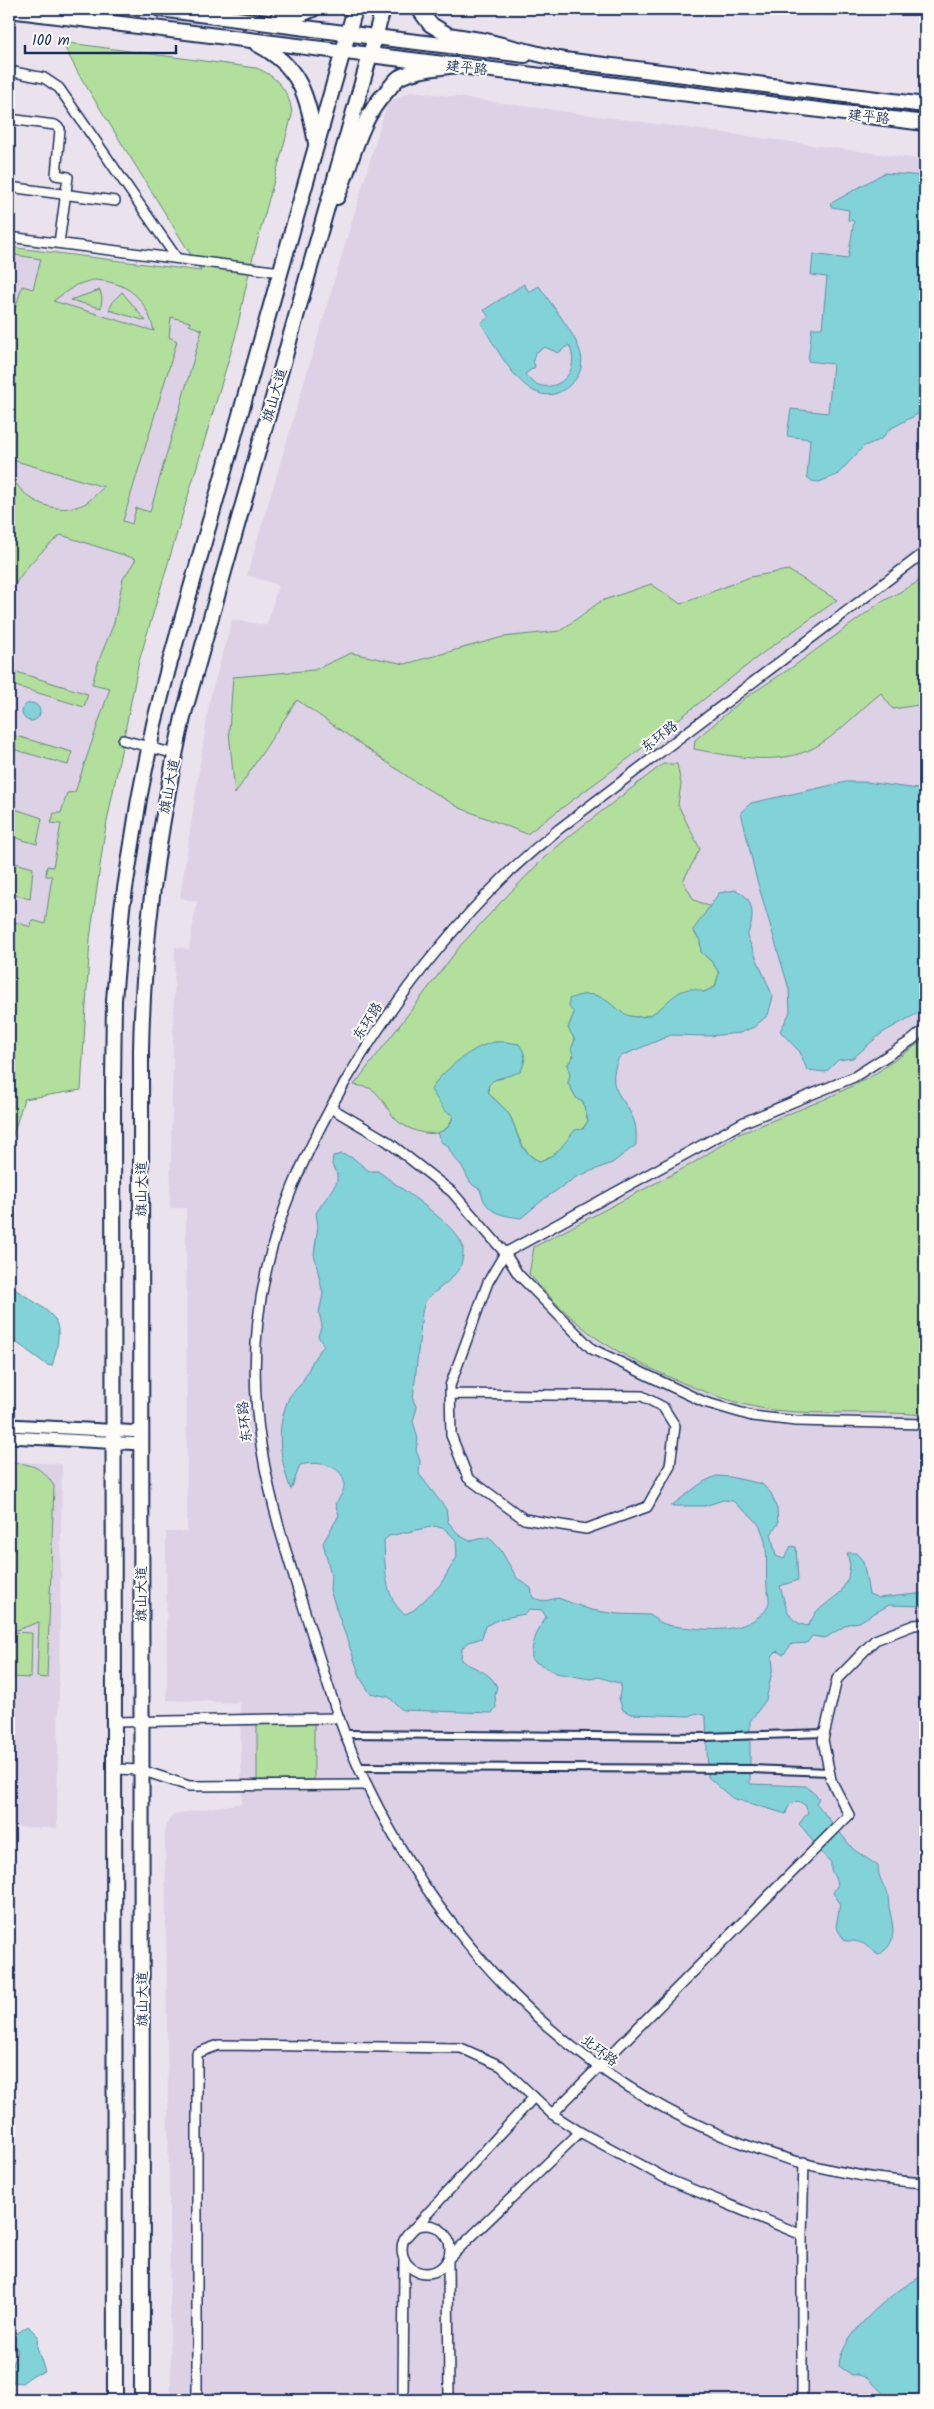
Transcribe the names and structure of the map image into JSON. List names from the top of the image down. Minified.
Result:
{"streets":{"main road":["建平路","旗山大道"],"street":["东环路","北环路"]},"crossings":[["建平路","旗山大道"],["东环路","北环路"]],"scale_bar":"100 m"}
